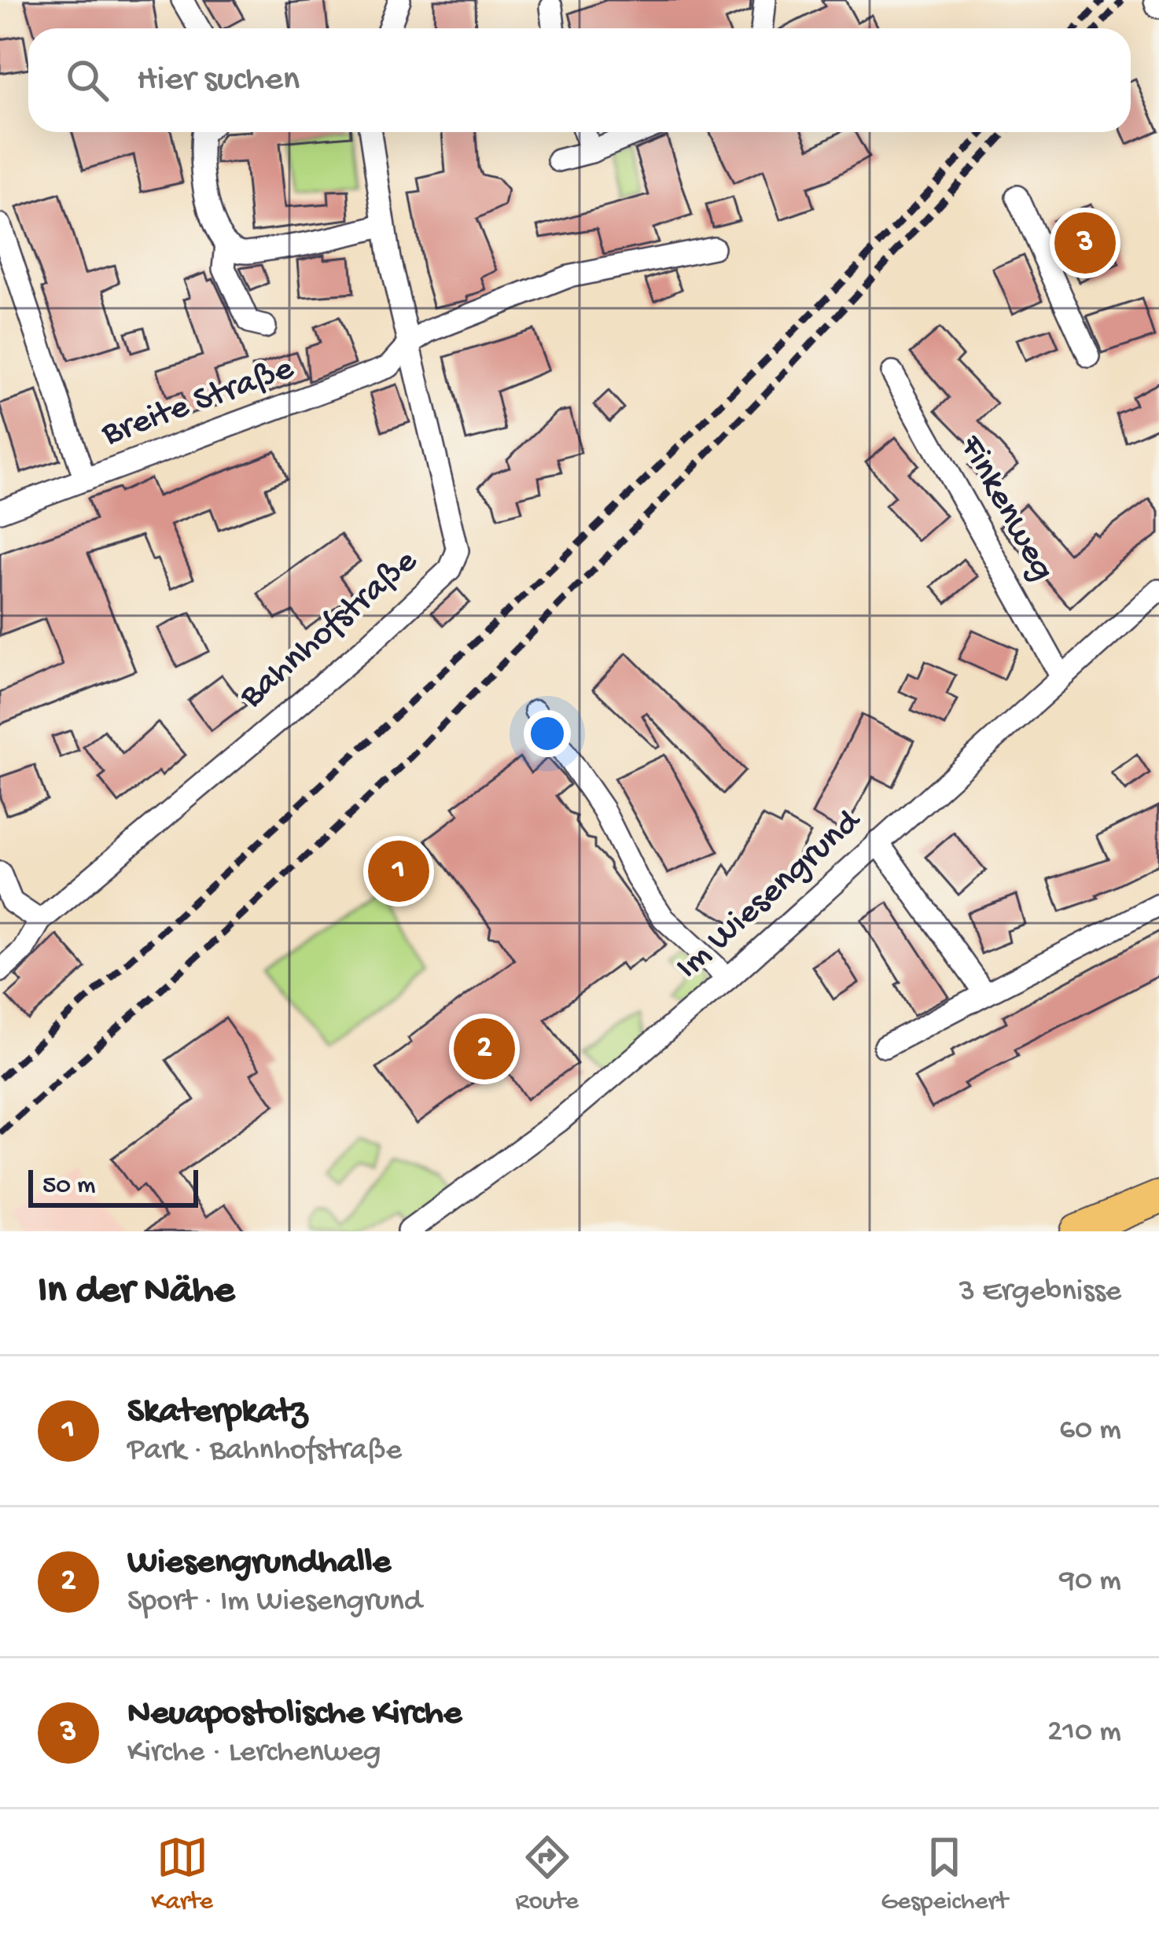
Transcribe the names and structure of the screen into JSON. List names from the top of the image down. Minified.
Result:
{"streets":{"street":["Breite Straße","Finkenweg","Bahnhofstraße","Im Wiesengrund"]},"crossings":[["Breite Straße","Bahnhofstraße"],["Finkenweg","Im Wiesengrund"]],"scale_bar":"50 m","page":{"search":"Hier suchen","pins":["3","1","2"],"scale":"50 m","heading":["In der Nähe","3 Ergebnisse"],"list":[{"mark":"1","name":"Skaterpkatz","note":"Park · Bahnhofstraße","value":"60 m"},{"mark":"2","name":"Wiesengrundhalle","note":"Sport · Im Wiesengrund","value":"90 m"},{"mark":"3","name":"Neuapostolische Kirche","note":"Kirche · Lerchenweg","value":"210 m"}],"nav":["Karte","Route","Gespeichert"]}}
